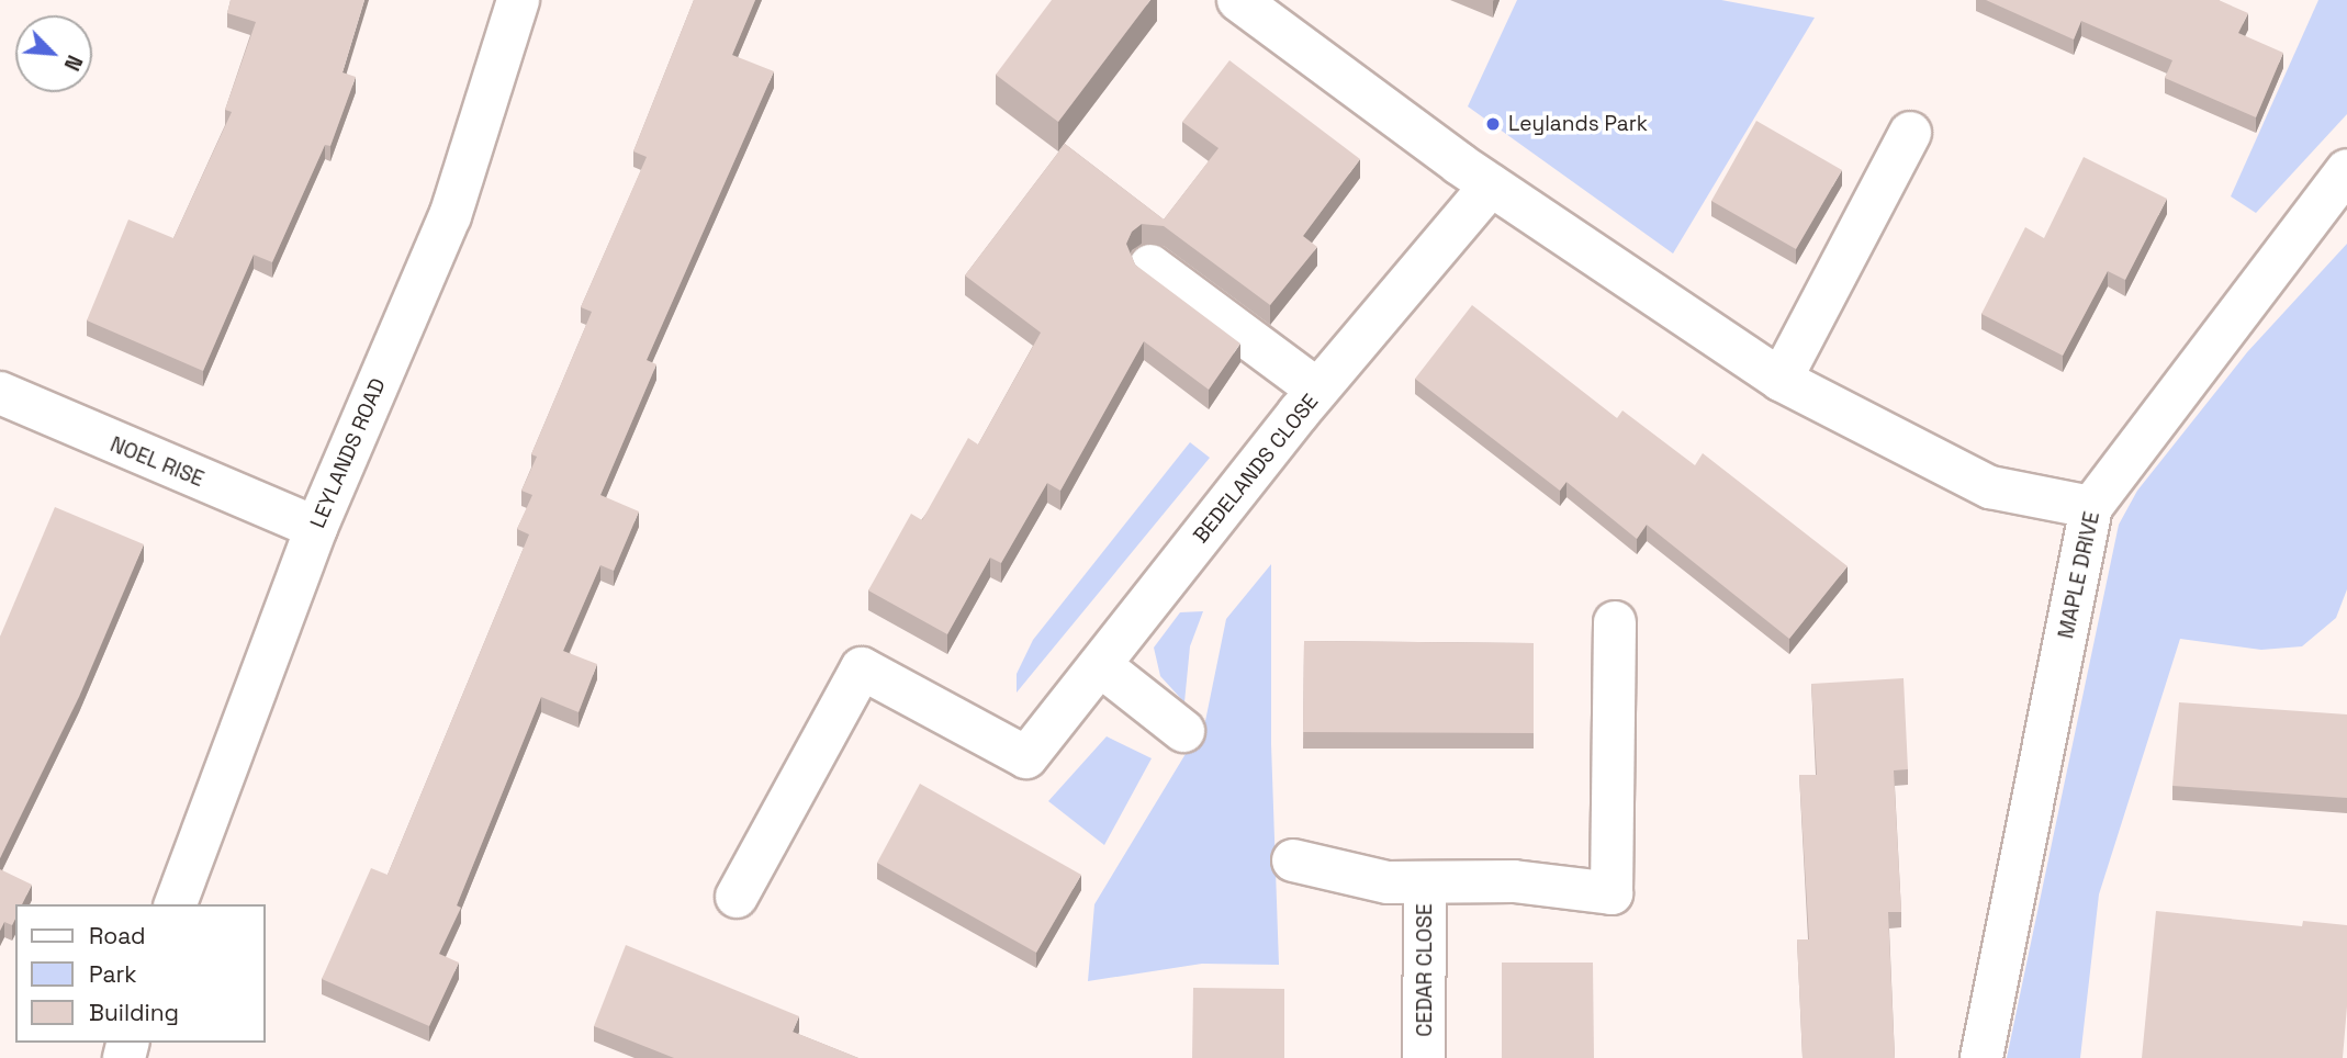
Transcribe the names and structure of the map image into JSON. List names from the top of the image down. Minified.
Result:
{"streets":{"street":["LEYLANDS ROAD","NOEL RISE","BEDELANDS CLOSE","MAPLE DRIVE","CEDAR CLOSE"]},"crossings":[["LEYLANDS ROAD","NOEL RISE"]],"places":["Leylands Park"],"legend":["Road","Park","Building"],"north":"bottom right"}
